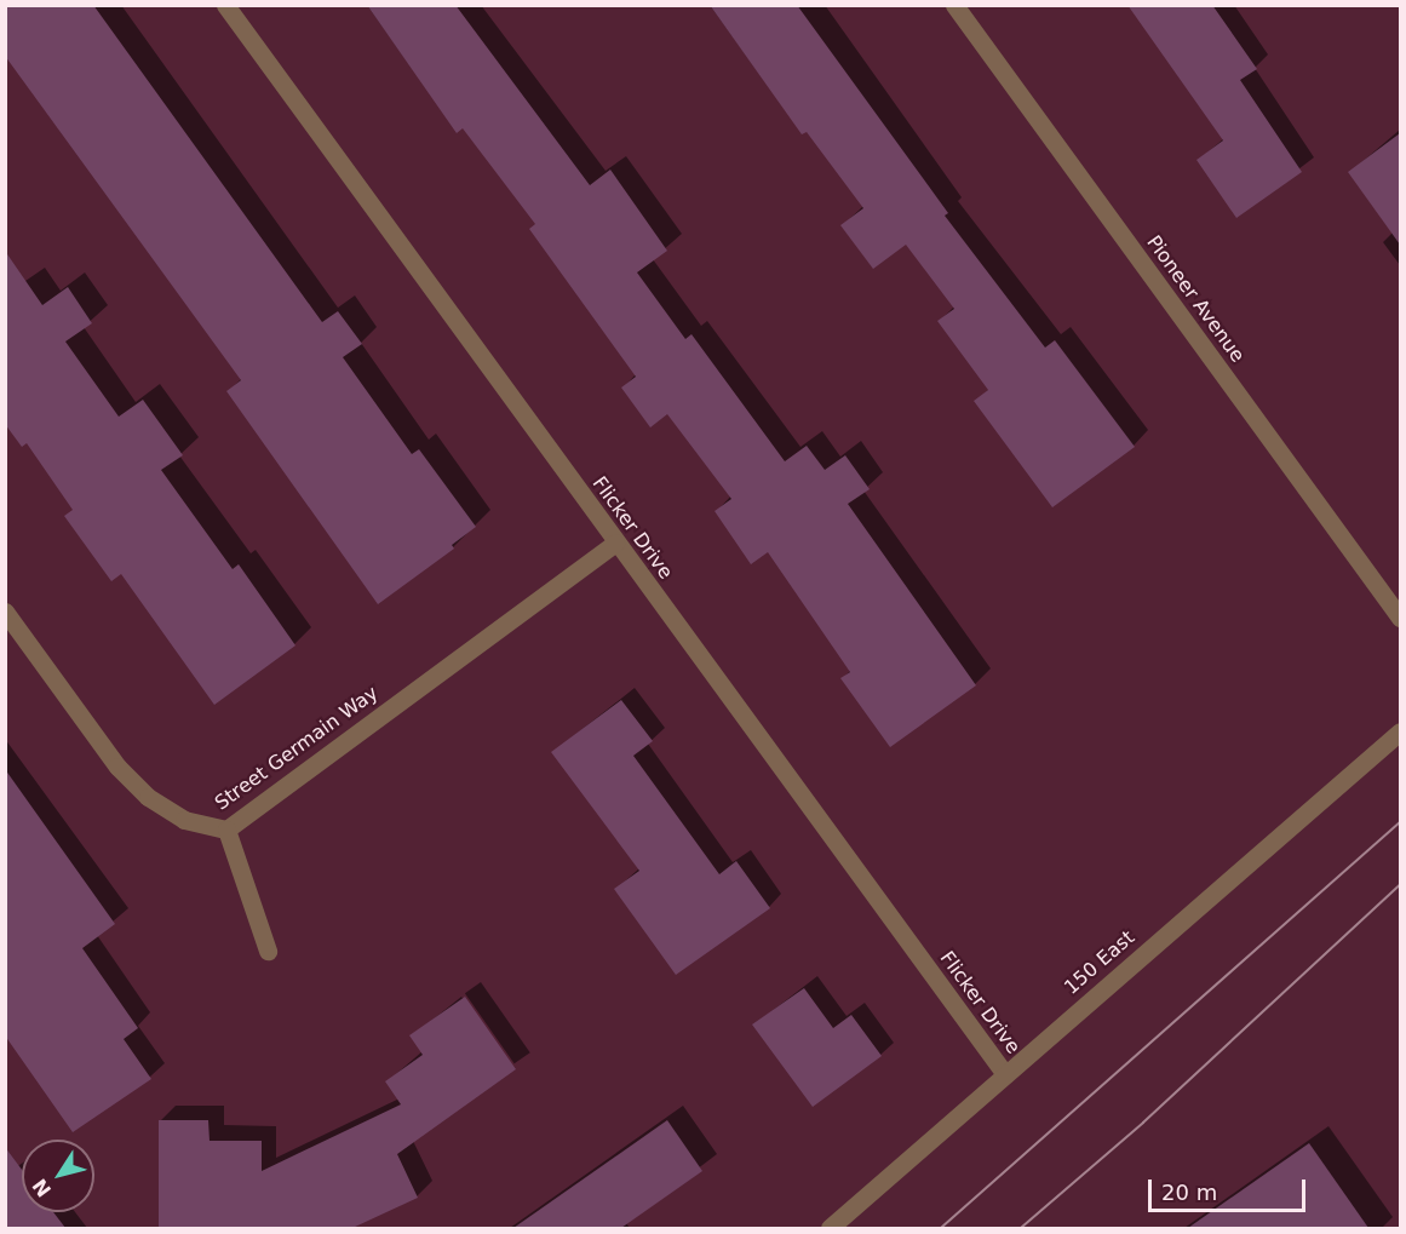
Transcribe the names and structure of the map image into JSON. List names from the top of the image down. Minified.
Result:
{"streets":{"street":["Pioneer Avenue","Flicker Drive","Street Germain Way","150 East"]},"crossings":[["Flicker Drive","Street Germain Way"],["Flicker Drive","150 East"]],"scale_bar":"20 m","north":"bottom left"}
